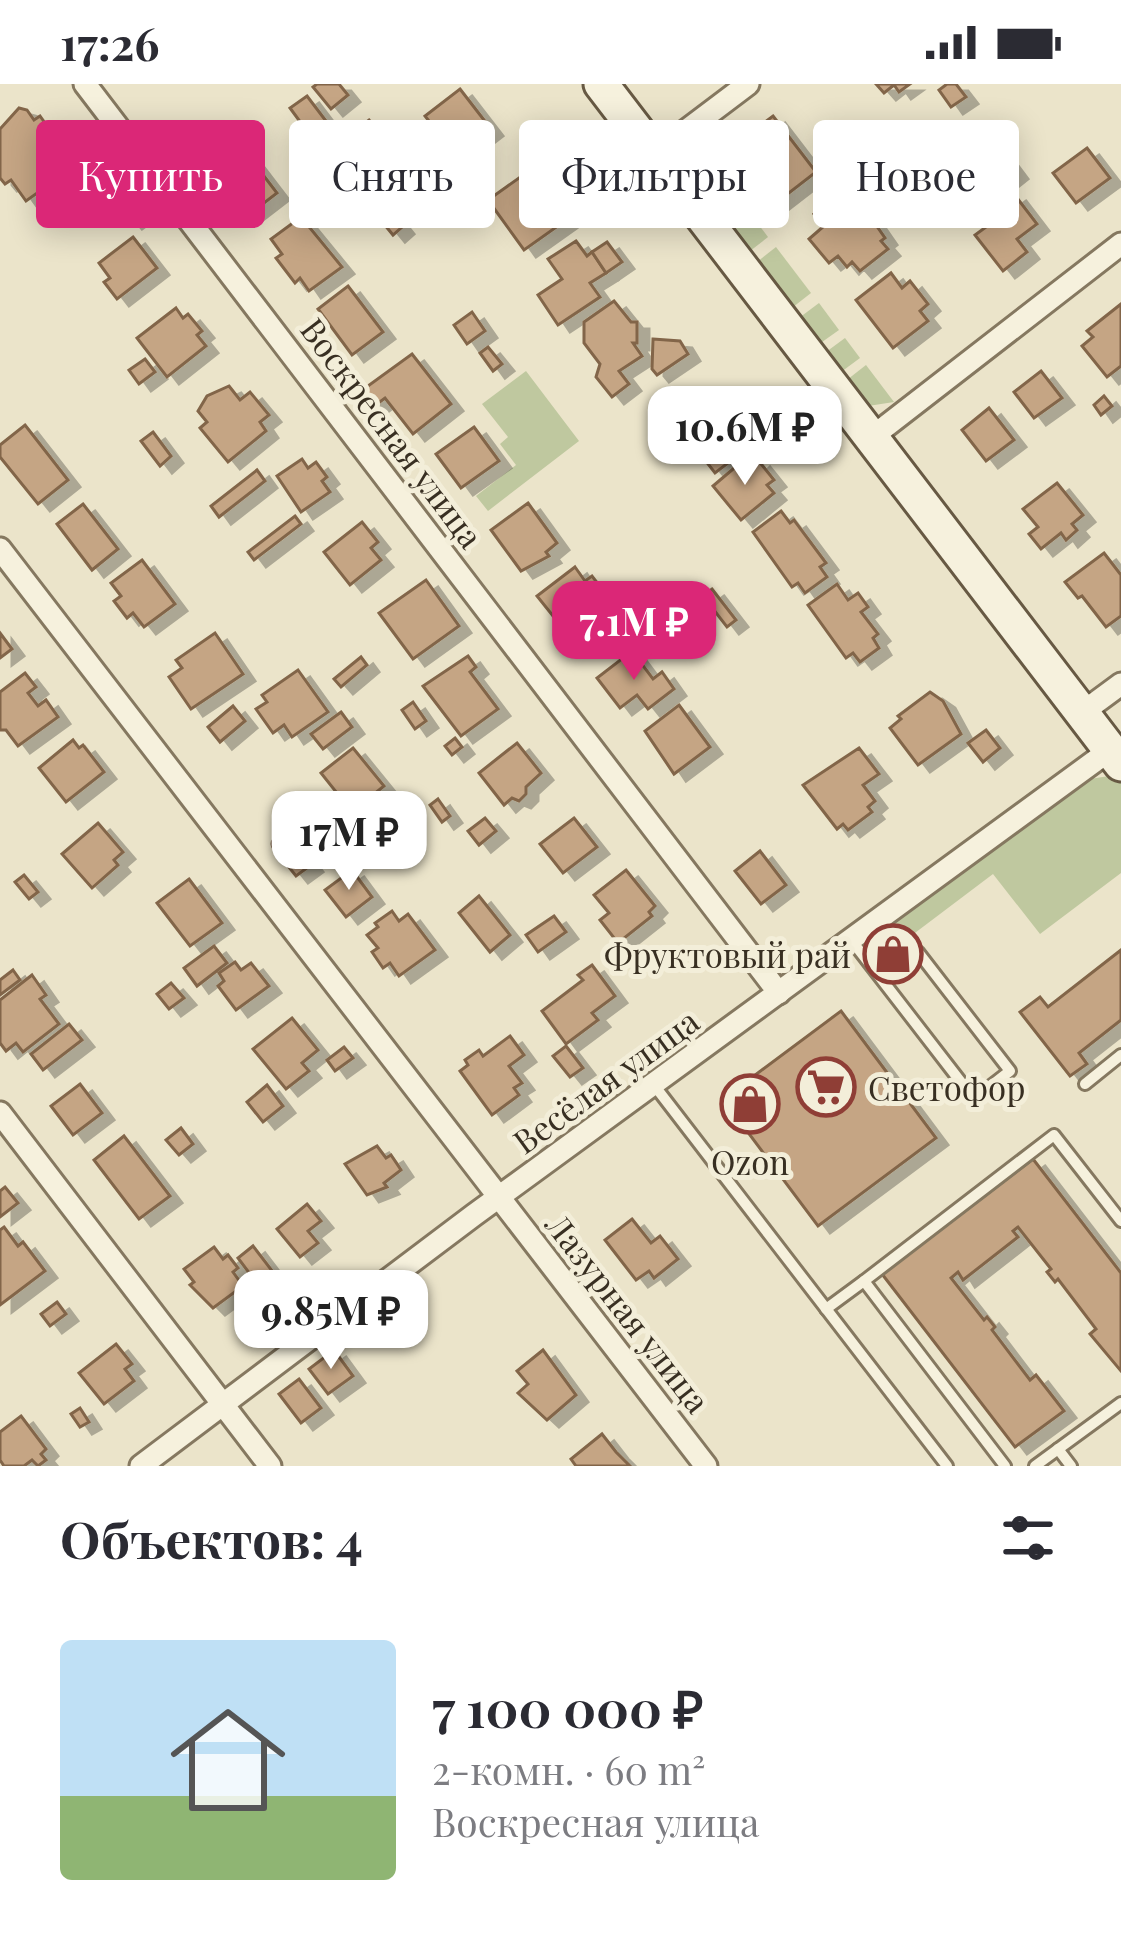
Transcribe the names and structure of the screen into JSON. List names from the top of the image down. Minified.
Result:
{"streets":{"street":["Воскресная улица","Весёлая улица","Лазурная улица"]},"crossings":[["Воскресная улица","Весёлая улица"],["Весёлая улица","Лазурная улица"]],"places":{"shop":["Фруктовый рай","Ozon"],"supermarket":["Светофор"]},"page":{"status":"17:26","chip":["Купить","Снять","Фильтры","Новое"],"price":["10.6M ₽","7.1M ₽","17M ₽","9.85M ₽"],"heading":"Объектов: 4","list":[{"name":"7 100 000 ₽","note":"2-комн. · 60 m² · Воскресная улица"}]}}
